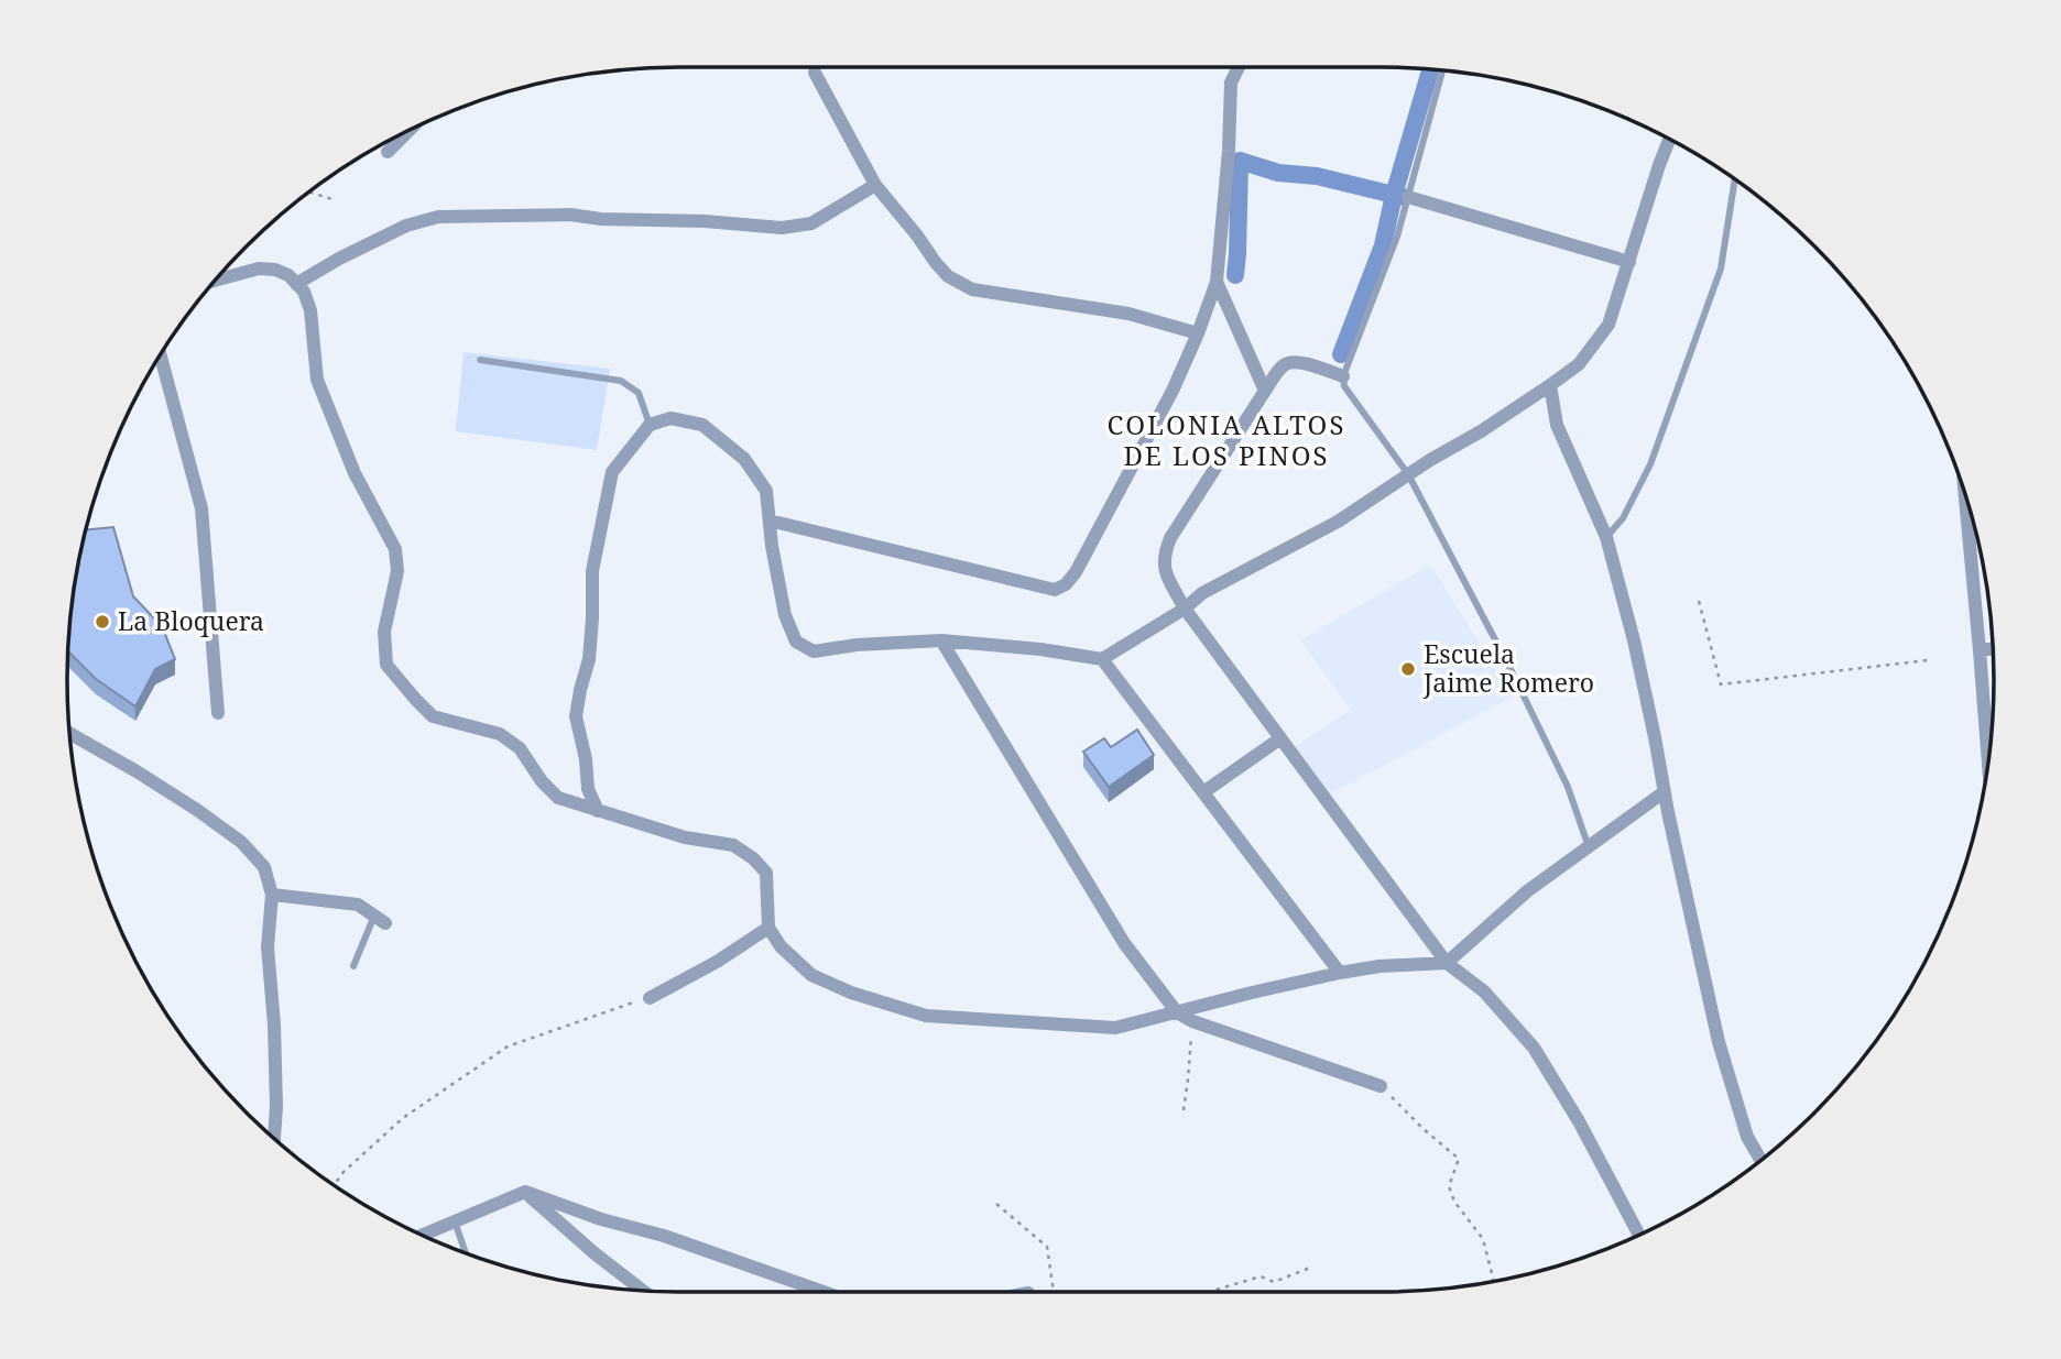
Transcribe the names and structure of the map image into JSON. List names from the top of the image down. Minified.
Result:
{"districts":["COLONIA ALTOS DE LOS PINOS"],"places":["La Bloquera","Escuela Jaime Romero"]}
